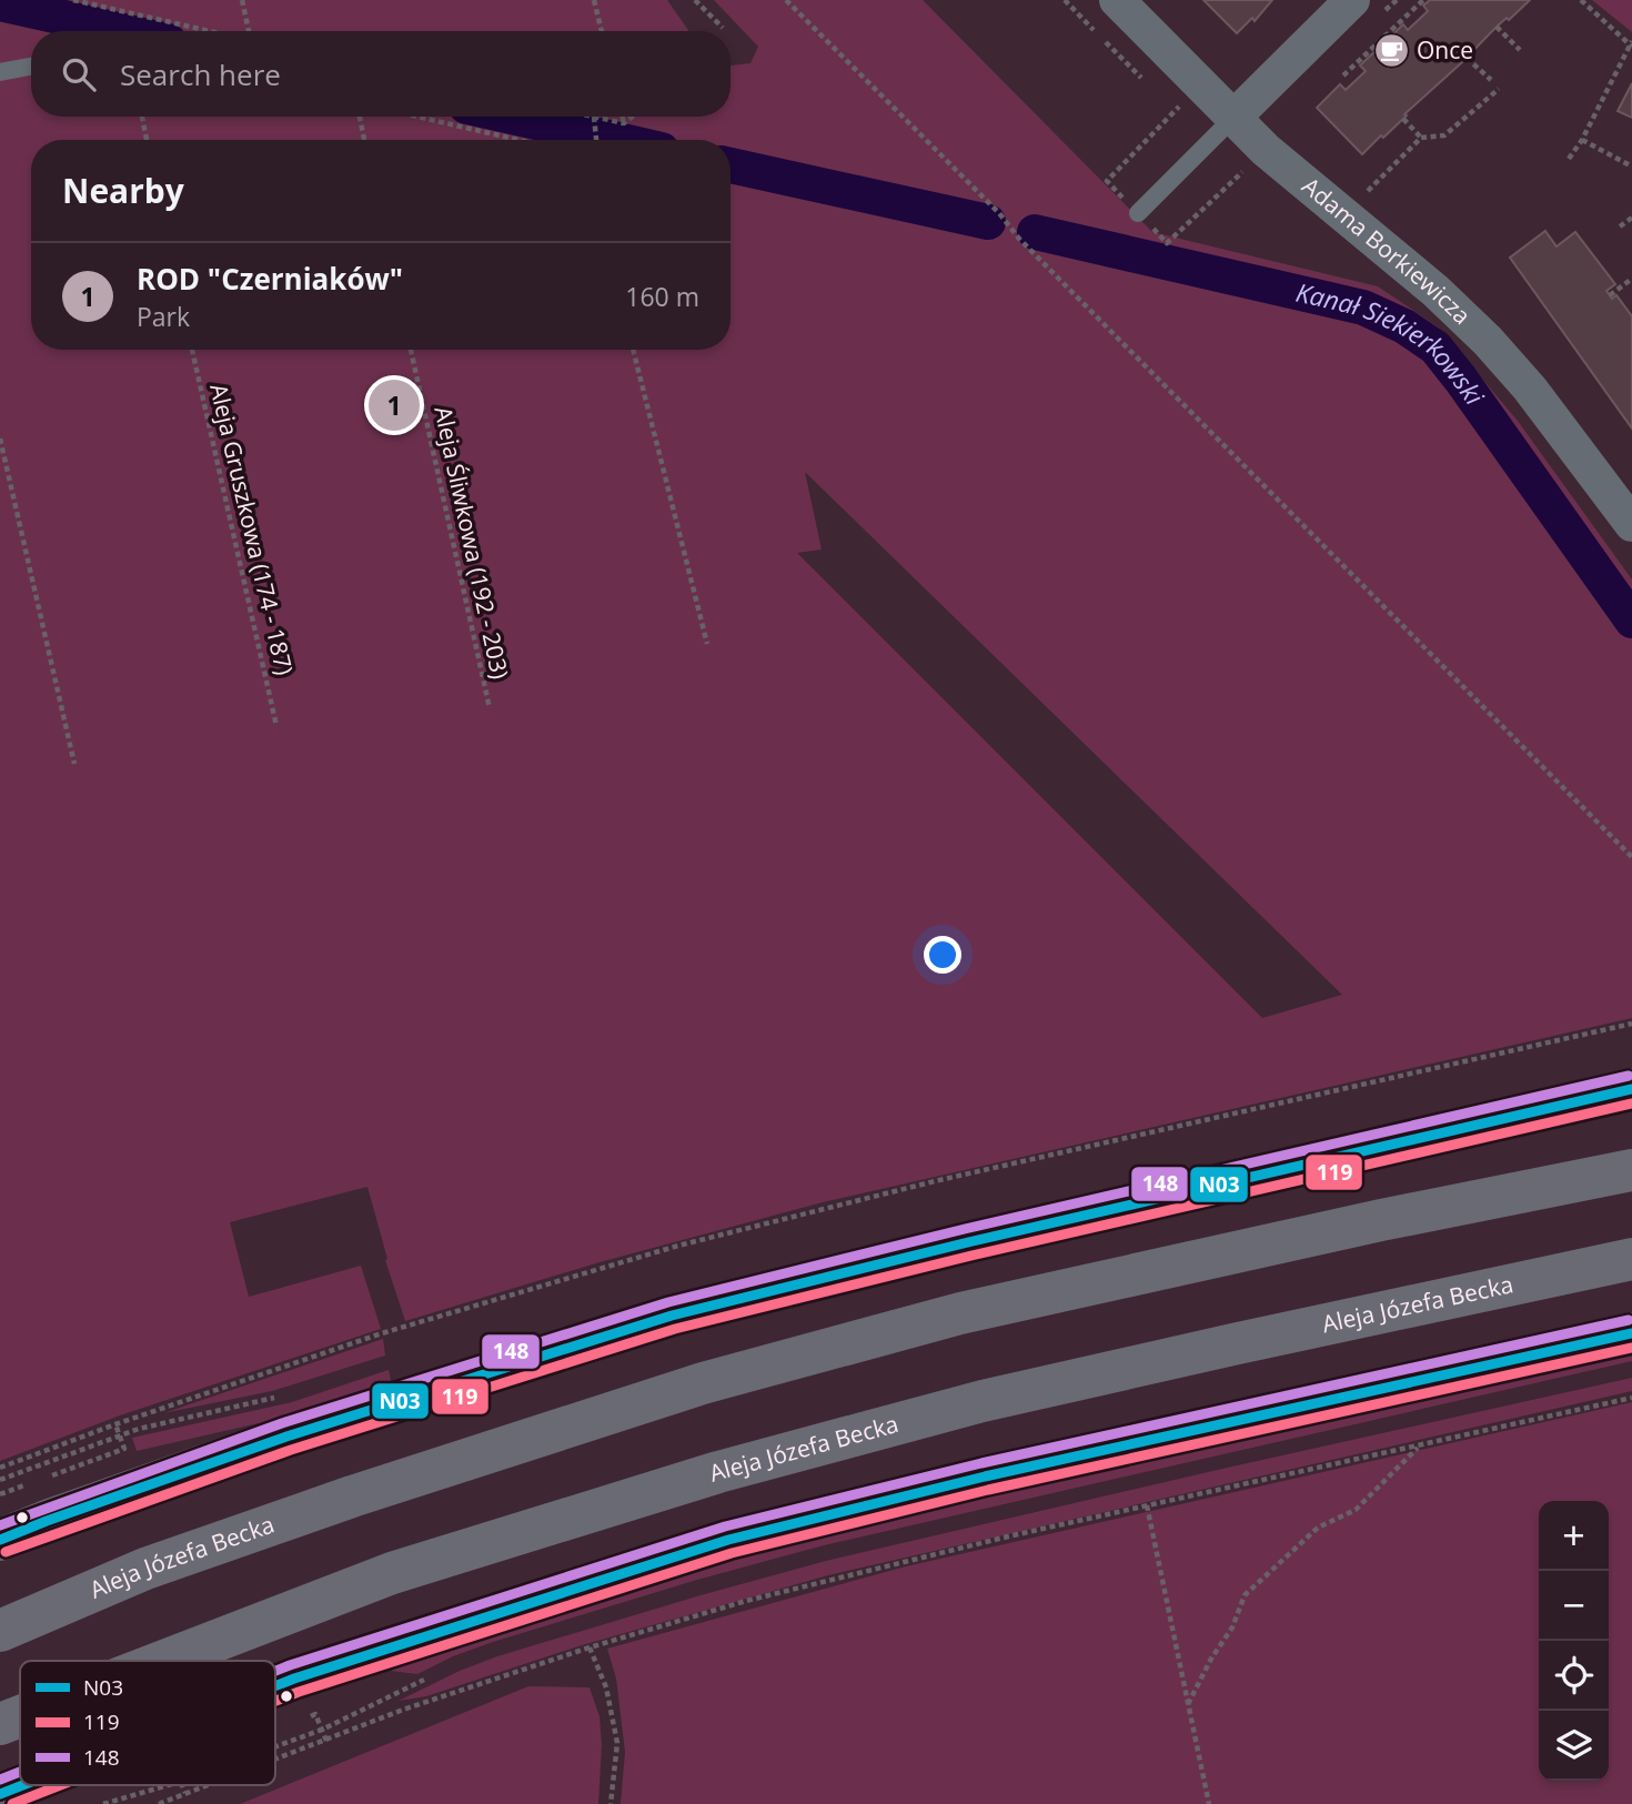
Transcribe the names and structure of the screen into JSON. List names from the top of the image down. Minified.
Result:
{"streets":{"main road":["Aleja Józefa Becka"],"street":["Adama Borkiewicza"],"path":["Aleja Gruszkowa (174 - 187)","Aleja Śliwkowa (192 - 203)"]},"water":["Kanał Siekierkowski"],"places":{"cafe":["Once"]},"lines":["transit line 148","transit line N03","transit line 119"],"legend":["N03","119","148"],"page":{"search":"Search here","heading":"Nearby","list":[{"mark":"1","name":"ROD \"Czerniaków\"","note":"Park","value":"160 m"}],"pins":"1","map_buttons":["+","−"]}}
